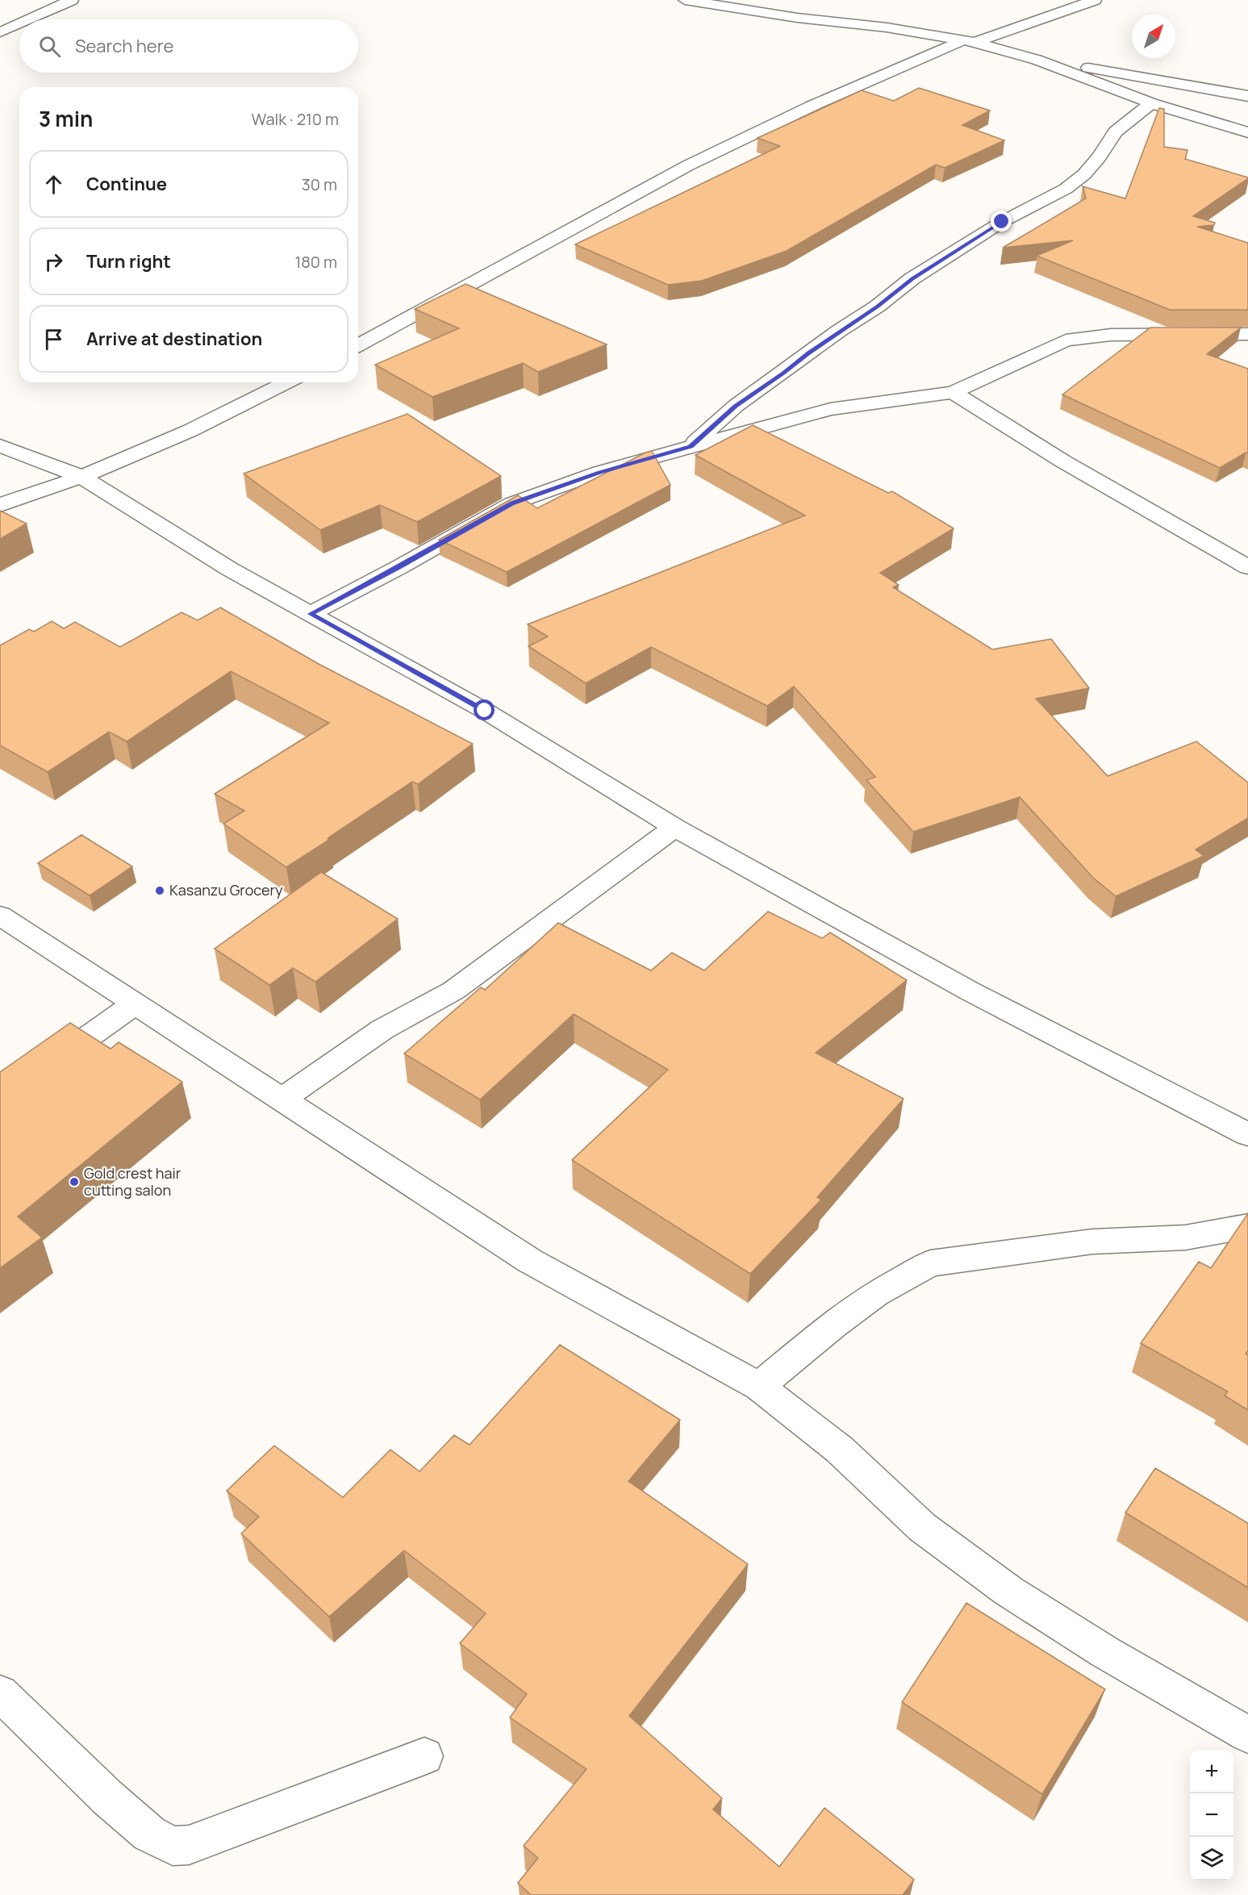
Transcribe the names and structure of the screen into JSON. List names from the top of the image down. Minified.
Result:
{"places":["Kasanzu Grocery","Gold crest hair cutting salon"],"north":"top right","page":{"search":"Search here","heading":["3 min","Walk · 210 m"],"list":[["Continue","30 m"],["Turn right","180 m"],"Arrive at destination"],"map_buttons":["+","−"]}}
